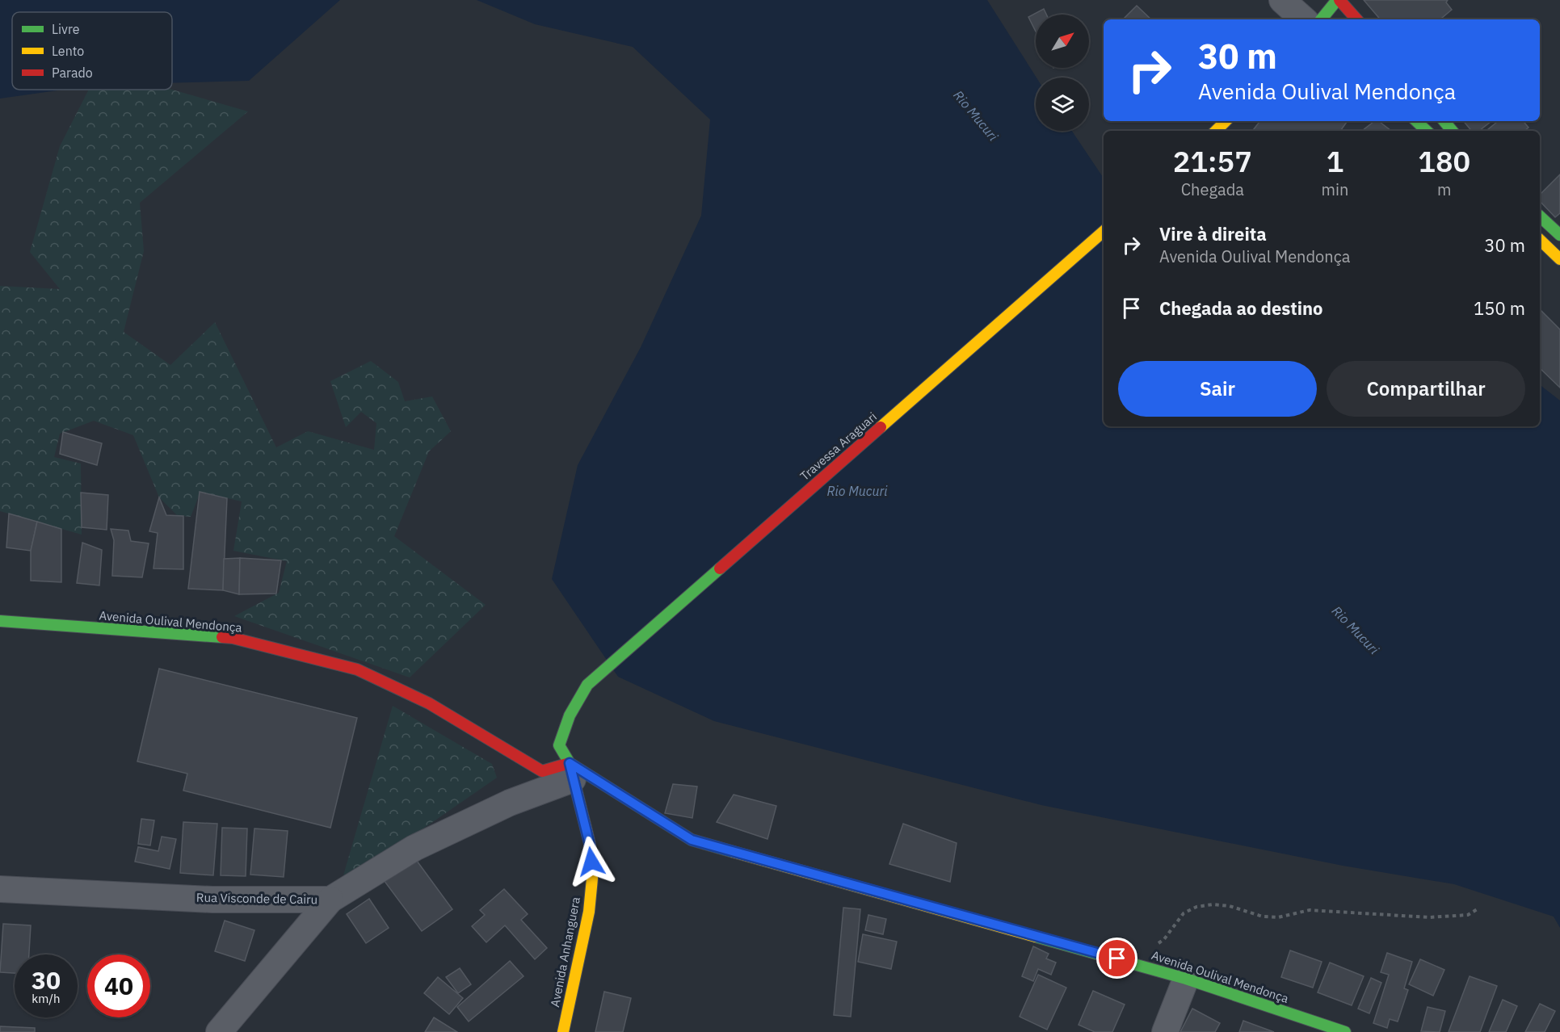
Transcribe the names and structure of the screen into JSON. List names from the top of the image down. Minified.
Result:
{"streets":{"street":["Travessa Araguari","Avenida Oulival Mendonça","Rua Visconde de Cairu","Avenida Anhanguera"]},"crossings":[["Travessa Araguari","Avenida Oulival Mendonça"],["Travessa Araguari","Rua Visconde de Cairu"],["Travessa Araguari","Avenida Anhanguera"],["Avenida Oulival Mendonça","Rua Visconde de Cairu"],["Avenida Oulival Mendonça","Avenida Anhanguera"],["Rua Visconde de Cairu","Avenida Anhanguera"]],"water":["Rio Mucuri"],"legend":["Livre","Lento","Parado"],"north":"top right","page":{"turn":["30 m","Avenida Oulival Mendonça"],"eta":["21:57","Chegada","1","min","180","m"],"list":[{"name":"Vire à direita","note":"Avenida Oulival Mendonça","value":"30 m"},{"name":"Chegada ao destino","value":"150 m"}],"buttons":["Sair","Compartilhar"],"speed":"30 km/h","limit":"40"}}
